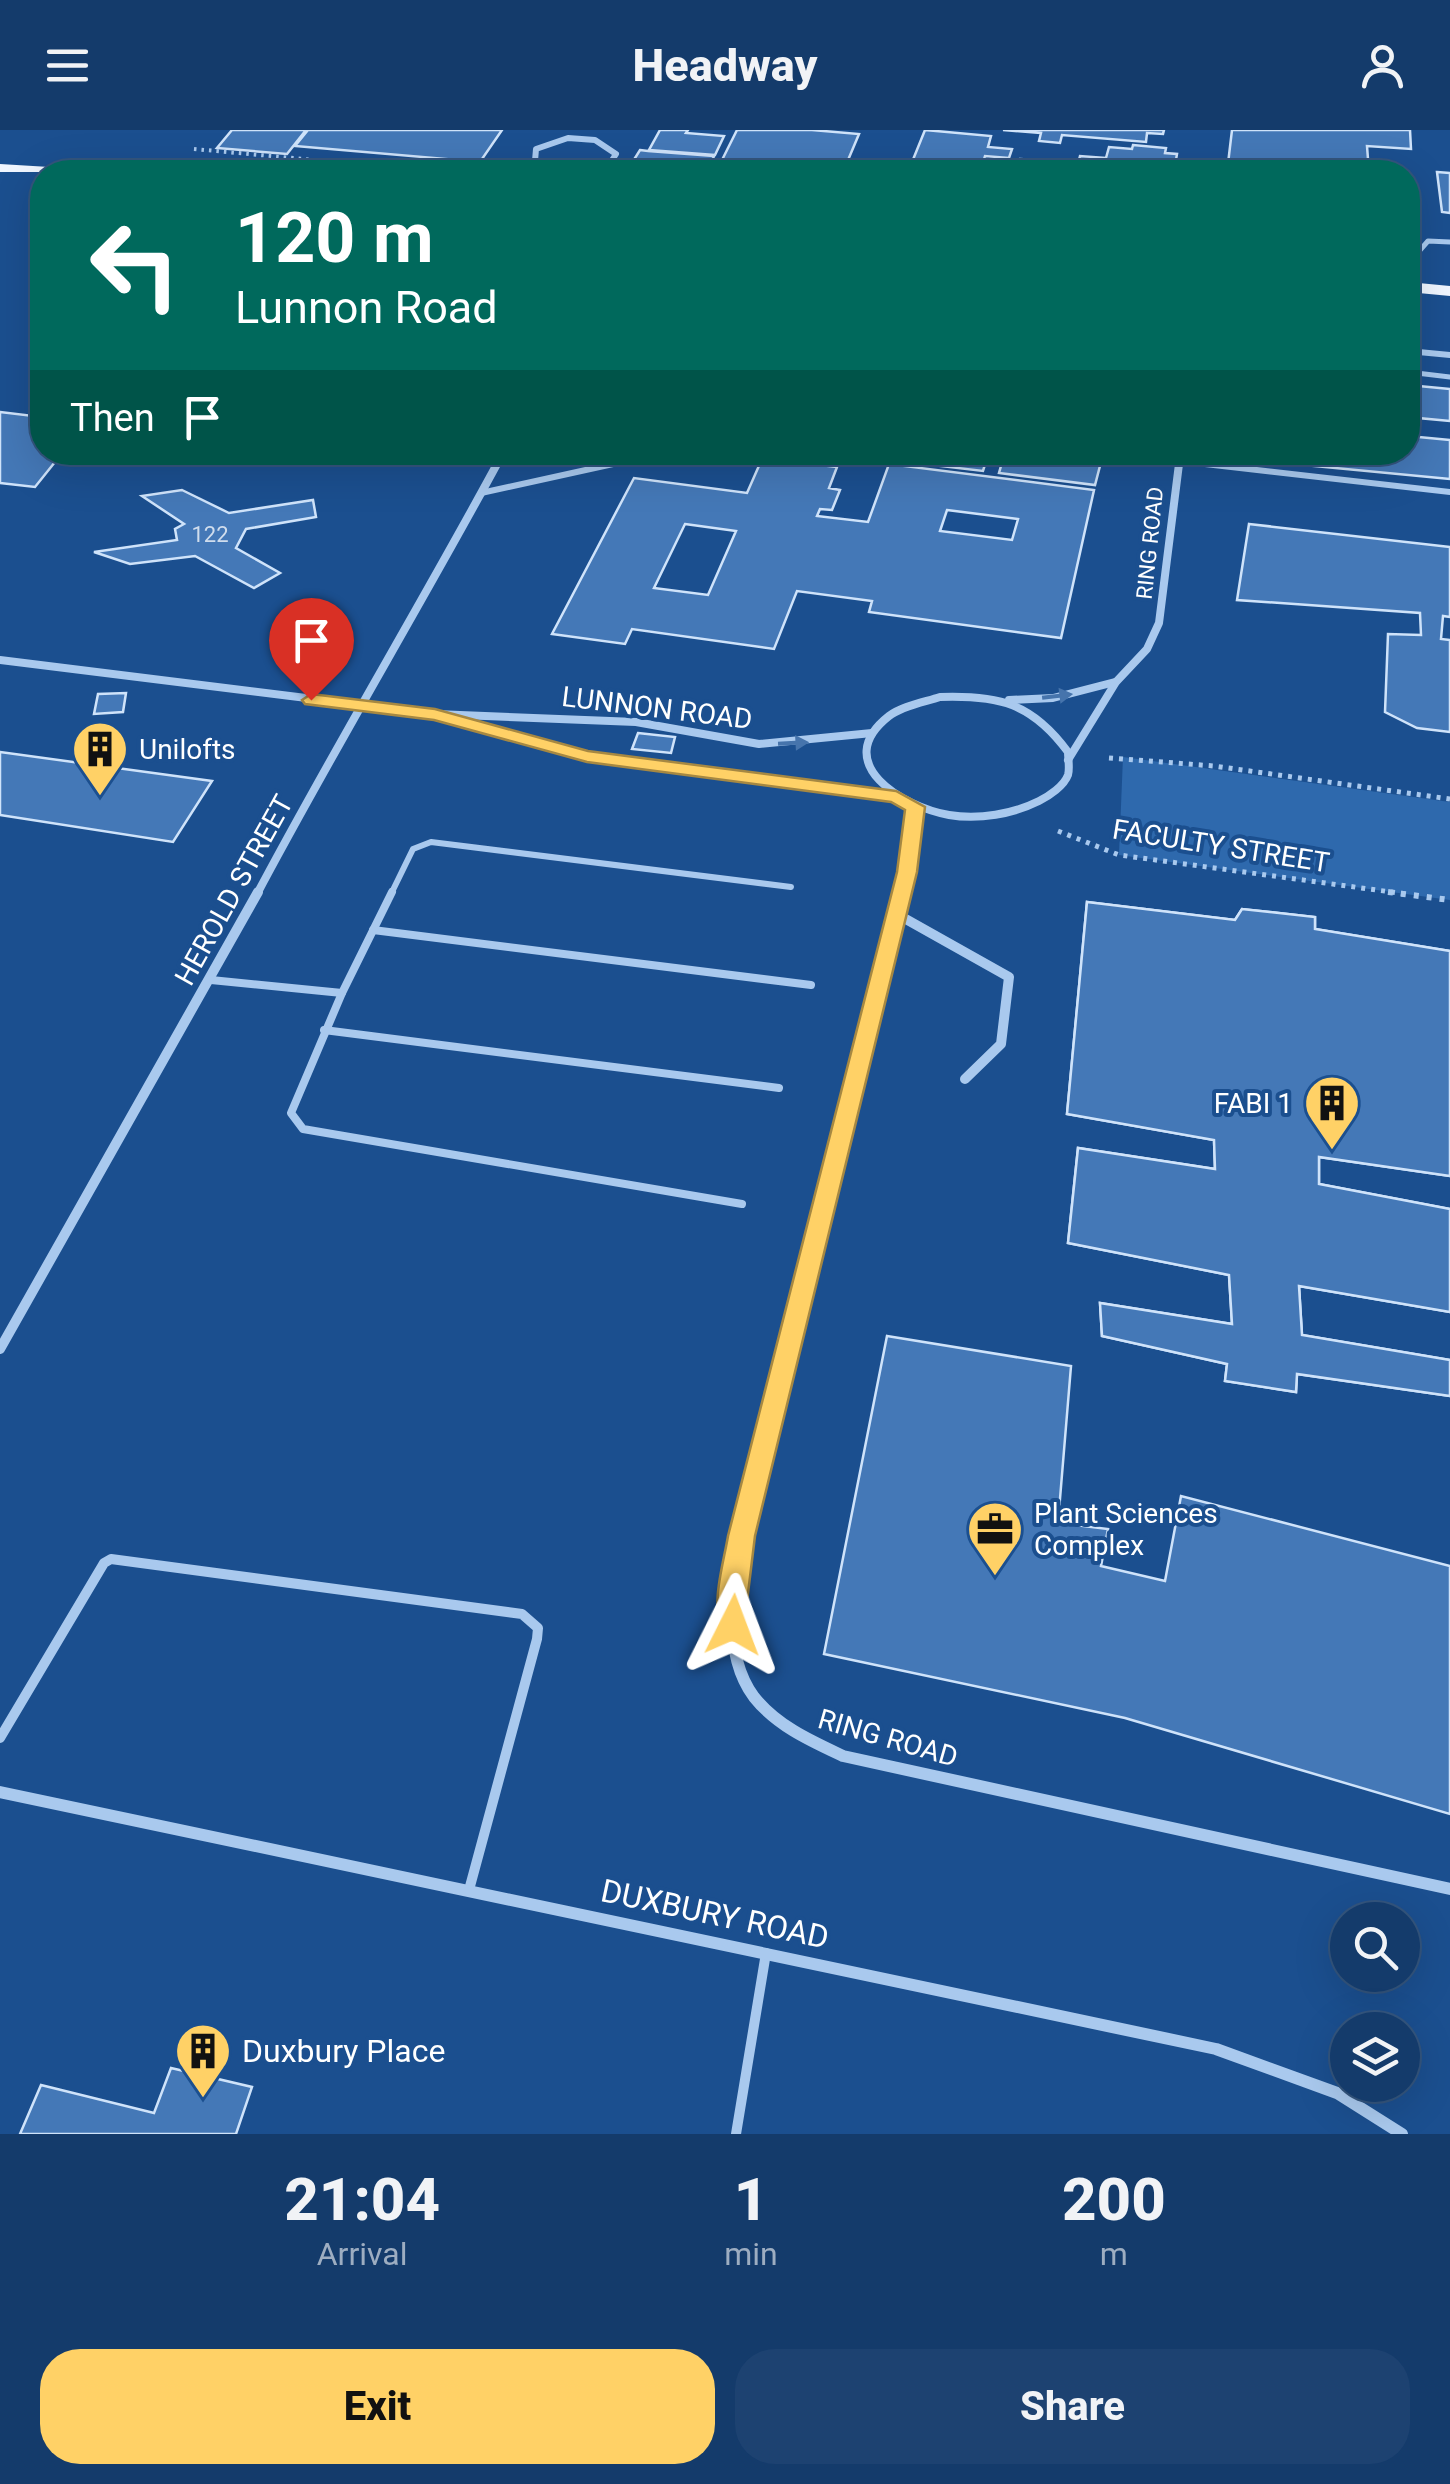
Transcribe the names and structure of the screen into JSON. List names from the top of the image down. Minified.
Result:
{"streets":{"street":["RING ROAD","LUNNON ROAD","HEROLD STREET","DUXBURY ROAD"],"path":["FACULTY STREET"]},"crossings":[["RING ROAD","LUNNON ROAD"],["RING ROAD","FACULTY STREET"],["LUNNON ROAD","FACULTY STREET"],["LUNNON ROAD","HEROLD STREET"]],"places":{"building":["Unilofts","FABI 1","Duxbury Place"],"office":["Plant Sciences Complex"]},"house_numbers":["122"],"page":{"header":"Headway","turn":["120 m","Lunnon Road"],"then":"Then","eta":["21:04","Arrival","1","min","200","m"],"buttons":["Exit","Share"]}}
